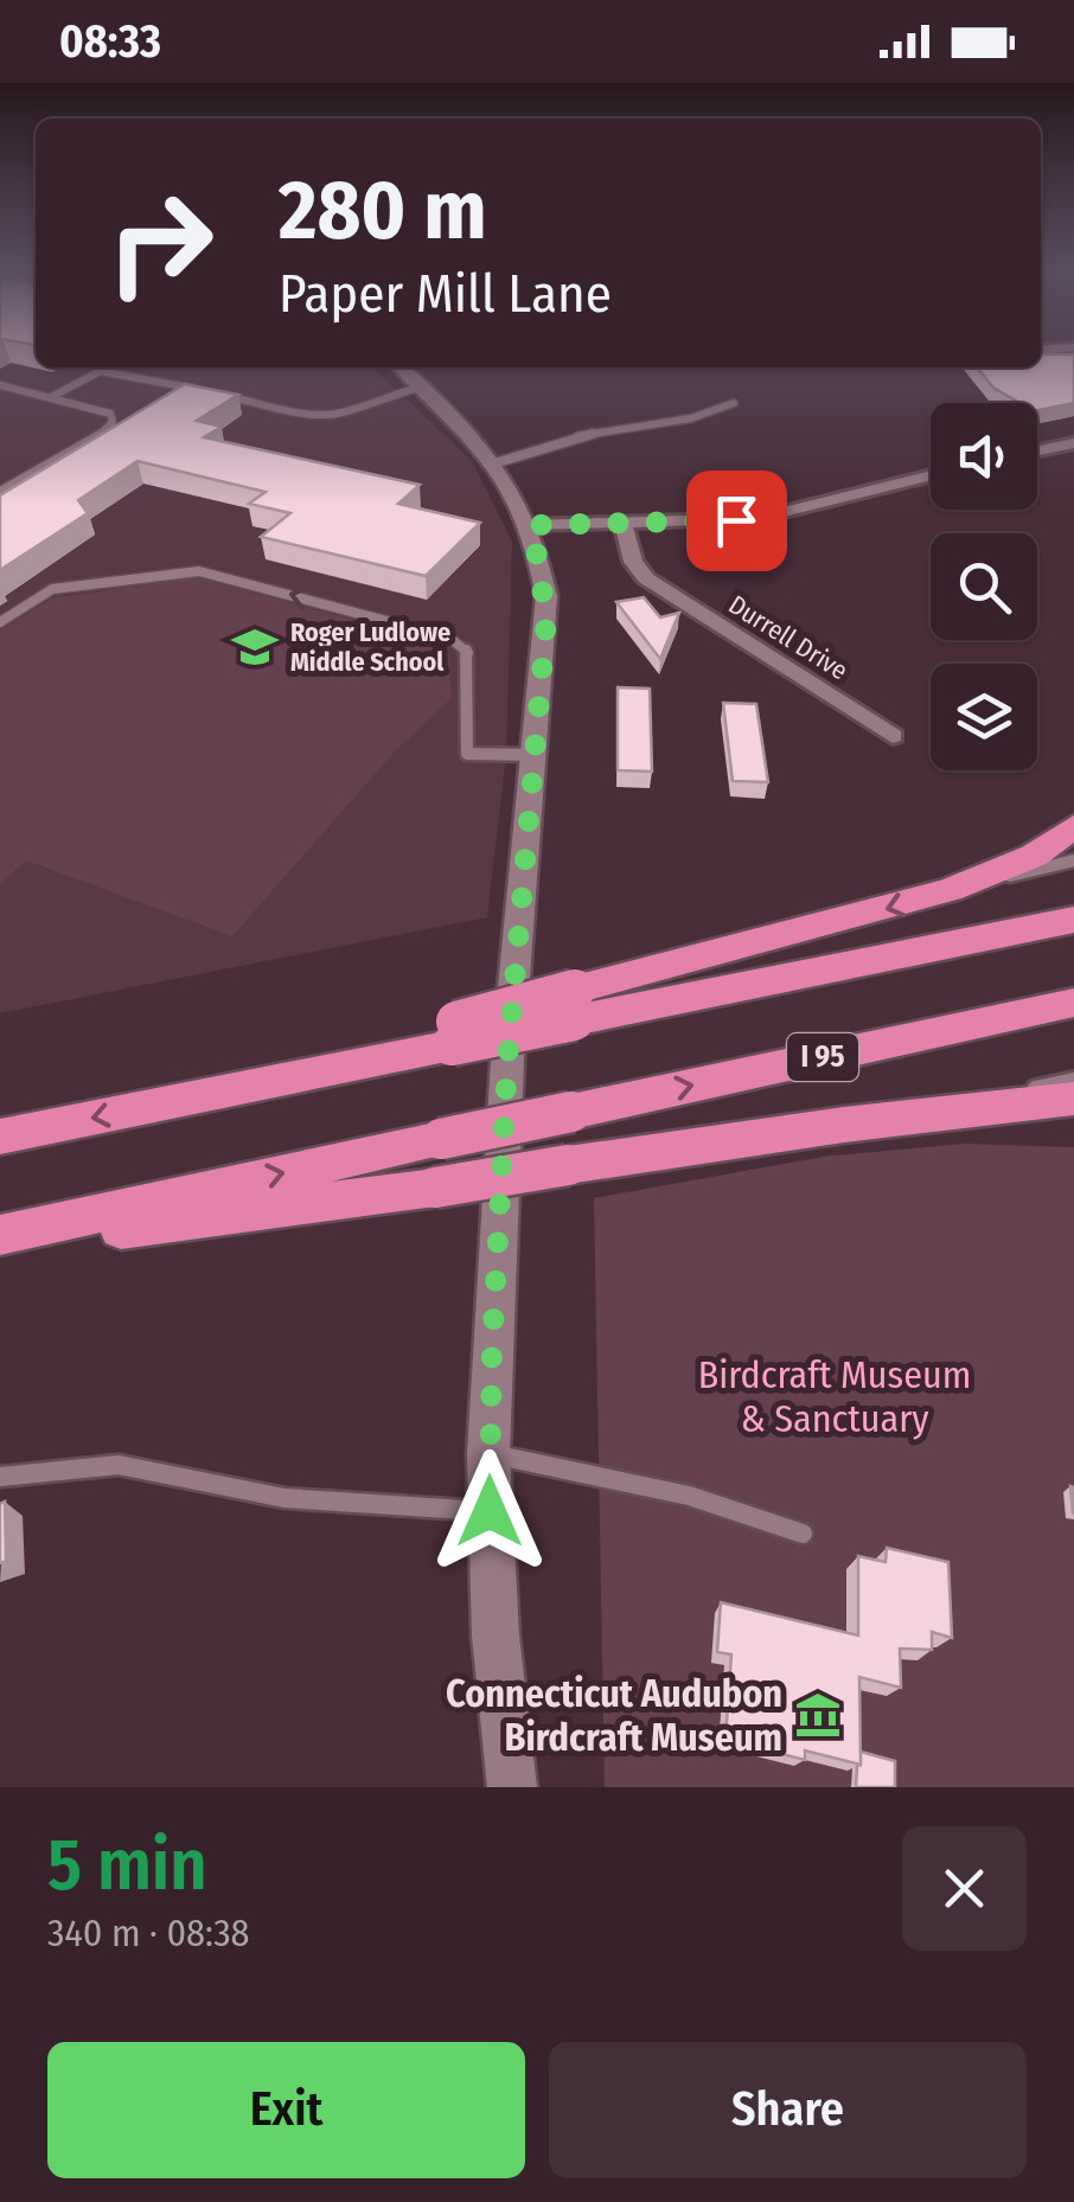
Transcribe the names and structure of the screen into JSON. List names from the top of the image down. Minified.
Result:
{"streets":{"highway":["I 95"],"street":["Durrell Drive"]},"parks":["Birdcraft Museum & Sanctuary"],"places":{"school or university":["Roger Ludlowe Middle School"],"museum":["Connecticut Audubon Birdcraft Museum"]},"page":{"status":"08:33","turn":["280 m","Paper Mill Lane"],"heading":["5 min","340 m · 08:38"],"buttons":["Exit","Share"]}}
